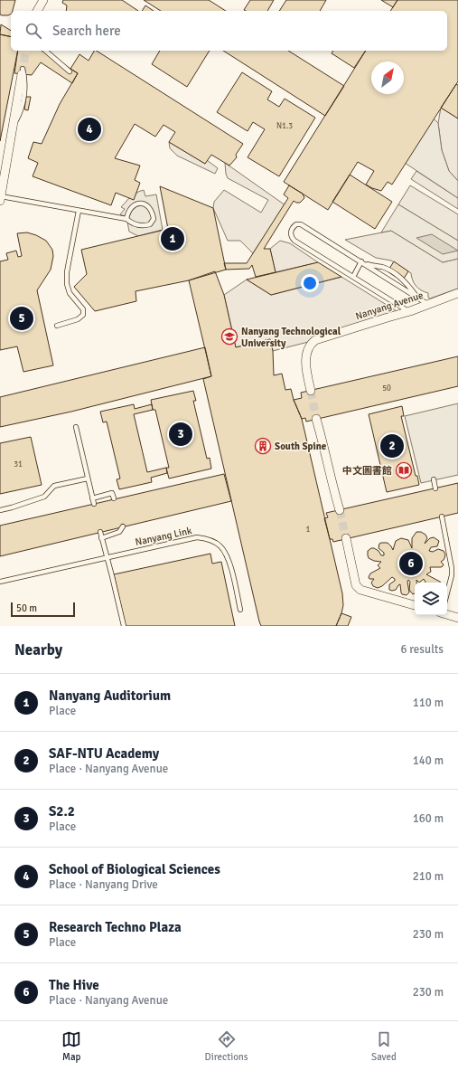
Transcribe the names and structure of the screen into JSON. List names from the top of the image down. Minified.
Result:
{"streets":{"street":["Nanyang Avenue"],"lane":["Nanyang Link"]},"places":{"school or university":["Nanyang Technological University"],"building":["South Spine"],"library":["中文圖書館"]},"house_numbers":["N1.3","50","31","1"],"scale_bar":"50 m","north":"top right","page":{"search":"Search here","pins":["4","1","5","3","2","6"],"scale":"50 m","heading":["Nearby","6 results"],"list":[{"mark":"1","name":"Nanyang Auditorium","note":"Place","value":"110 m"},{"mark":"2","name":"SAF-NTU Academy","note":"Place · Nanyang Avenue","value":"140 m"},{"mark":"3","name":"S2.2","note":"Place","value":"160 m"},{"mark":"4","name":"School of Biological Sciences","note":"Place · Nanyang Drive","value":"210 m"},{"mark":"5","name":"Research Techno Plaza","note":"Place","value":"230 m"},{"mark":"6","name":"The Hive","note":"Place · Nanyang Avenue","value":"230 m"}],"nav":["Map","Directions","Saved"]}}
